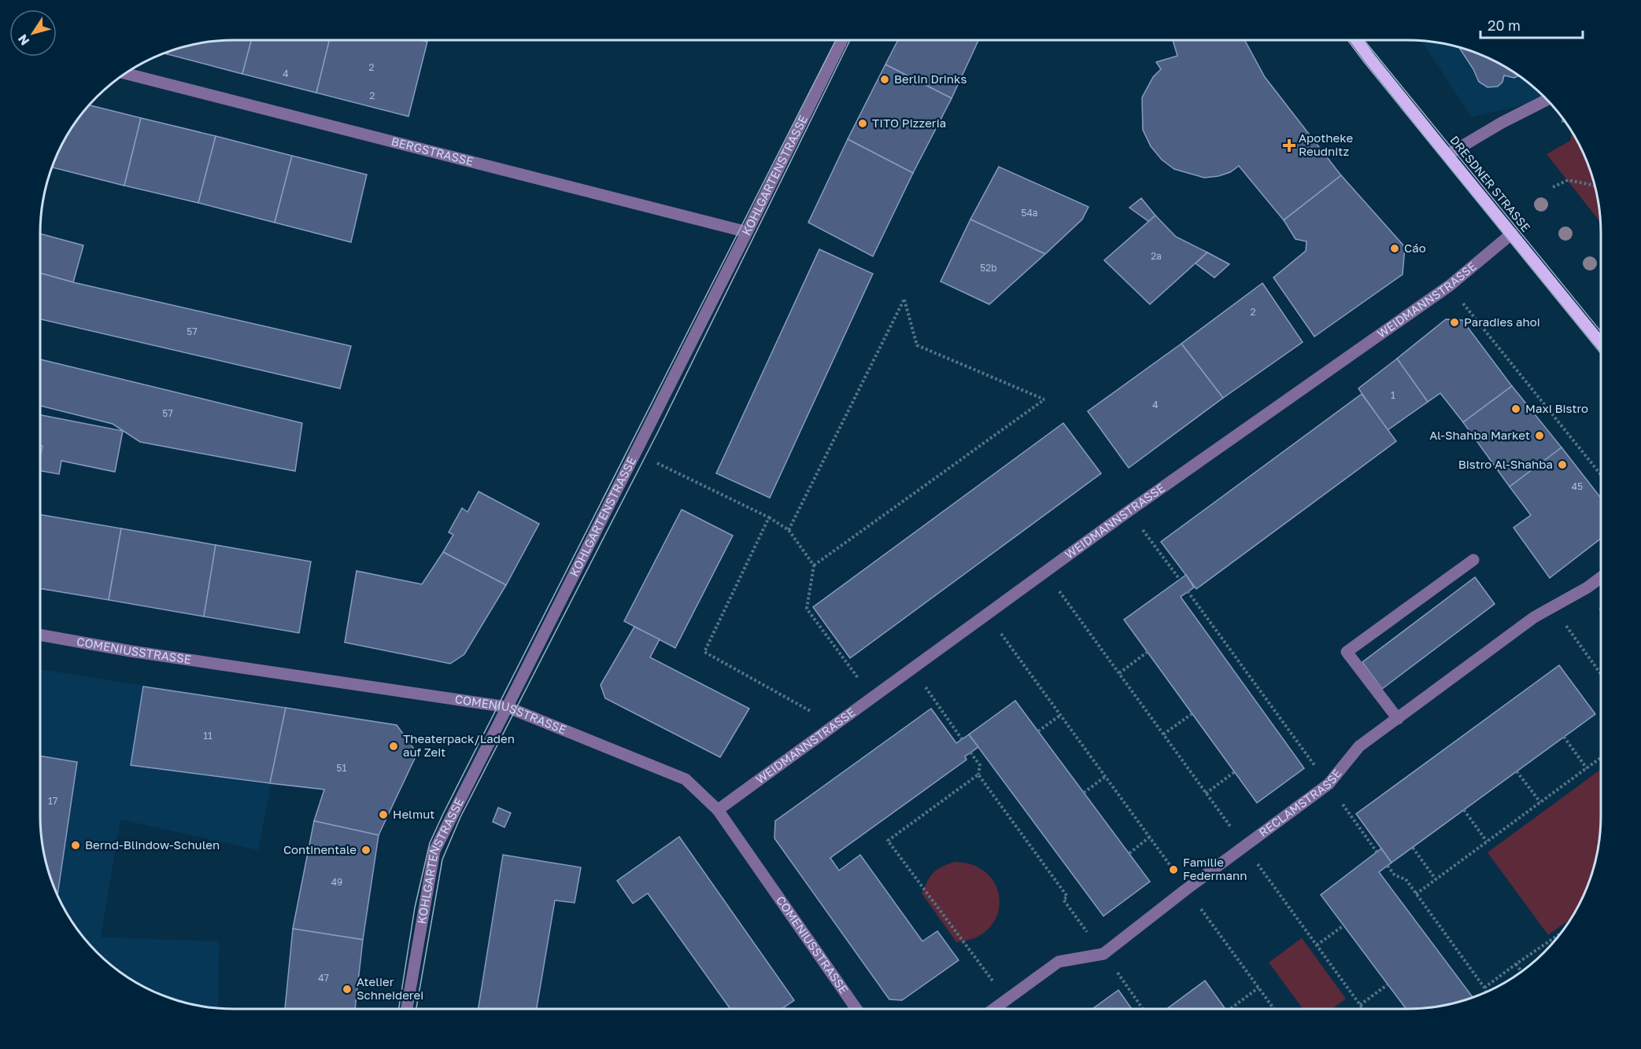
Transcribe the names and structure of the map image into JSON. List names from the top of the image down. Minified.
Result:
{"streets":{"main road":["DRESDNER STRASSE"],"street":["BERGSTRASSE","KOHLGARTENSTRASSE","WEIDMANNSTRASSE","COMENIUSSTRASSE","RECLAMSTRASSE"]},"crossings":[["BERGSTRASSE","KOHLGARTENSTRASSE"],["KOHLGARTENSTRASSE","COMENIUSSTRASSE"],["DRESDNER STRASSE","WEIDMANNSTRASSE"],["WEIDMANNSTRASSE","COMENIUSSTRASSE"]],"places":{"other":["Berlin Drinks","TITO Pizzeria","Cáo","Paradies ahoi","Maxi Bistro","Al-Shahba Market","Bistro Al-Shahba","Theaterpack/Laden auf Zeit","Helmut","Bernd-Blindow-Schulen","Continentale","Familie Federmann","Atelier Schneiderei"],"health":["Apotheke Reudnitz"]},"house_numbers":["2","4","2","54a","2a","52b","2","57","1","4","57","45","11","51","17","49","47"],"scale_bar":"20 m","north":"bottom left"}
